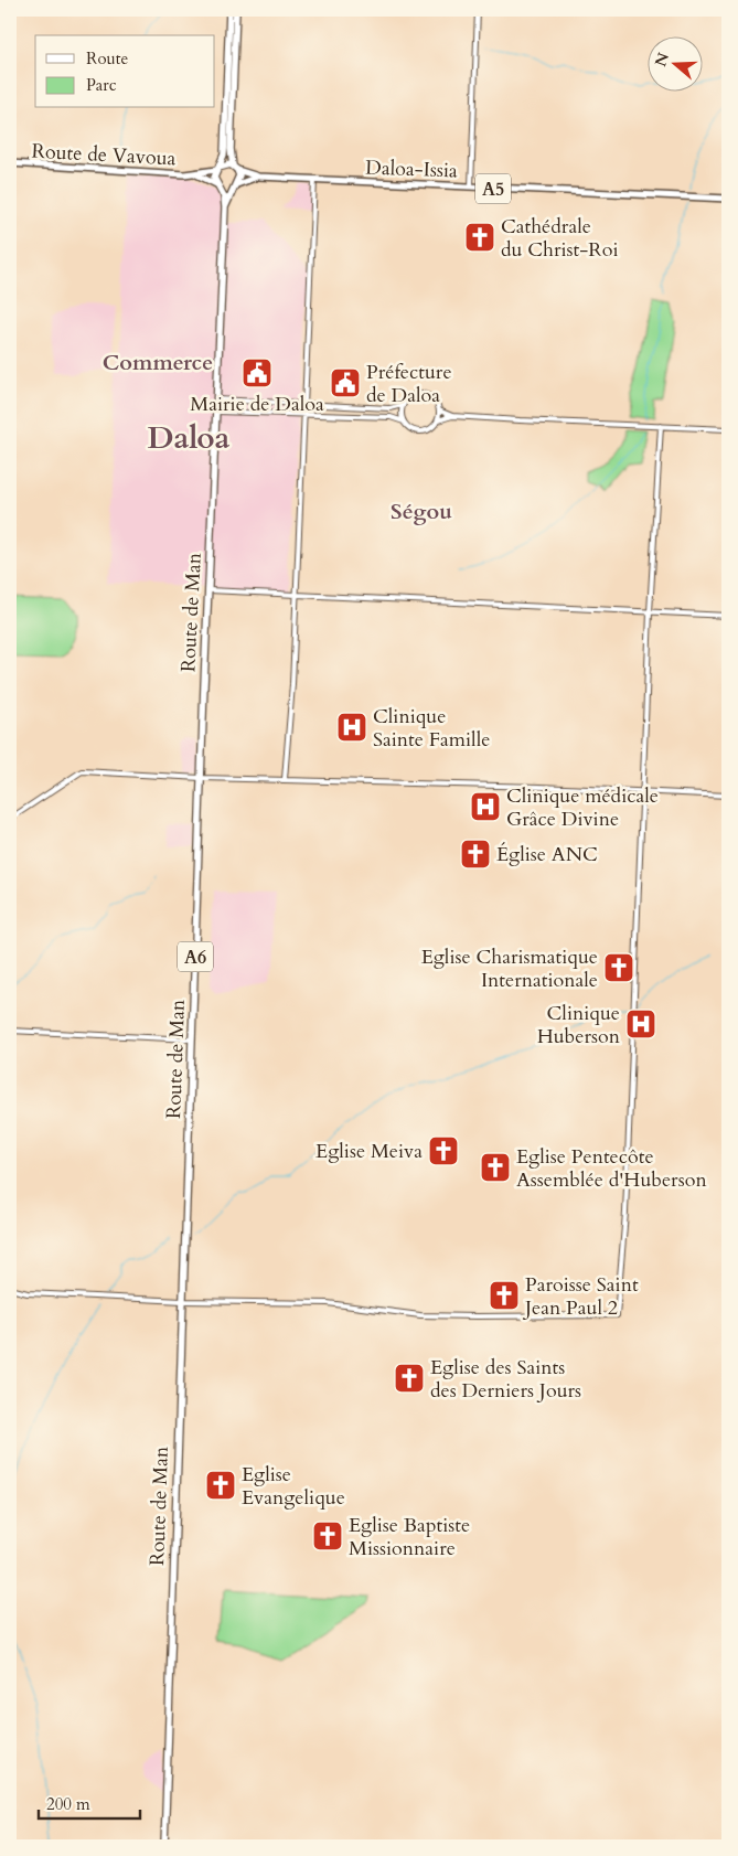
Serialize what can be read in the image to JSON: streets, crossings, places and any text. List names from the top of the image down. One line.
{"streets":{"highway":["Route de Man","A6"],"main road":["Route de Vavoua","Daloa-Issia","A5"]},"crossings":[["Daloa-Issia","A5"],["A5","A6"],["Route de Man","A6"]],"districts":["Commerce","Daloa","Ségou"],"places":{"church":["Cathédrale du Christ-Roi","Église ANC","Eglise Charismatique Internationale","Eglise Meiva","Eglise Pentecôte Assemblée d'Huberson","Paroisse Saint Jean Paul 2","Eglise des Saints des Derniers Jours","Eglise Evangelique","Eglise Baptiste Missionnaire"],"public building":["Mairie de Daloa","Préfecture de Daloa"],"hospital":["Clinique Sainte Famille","Clinique médicale Grâce Divine","Clinique Huberson"]},"legend":["Route","Parc"],"scale_bar":"200 m","north":"left"}
